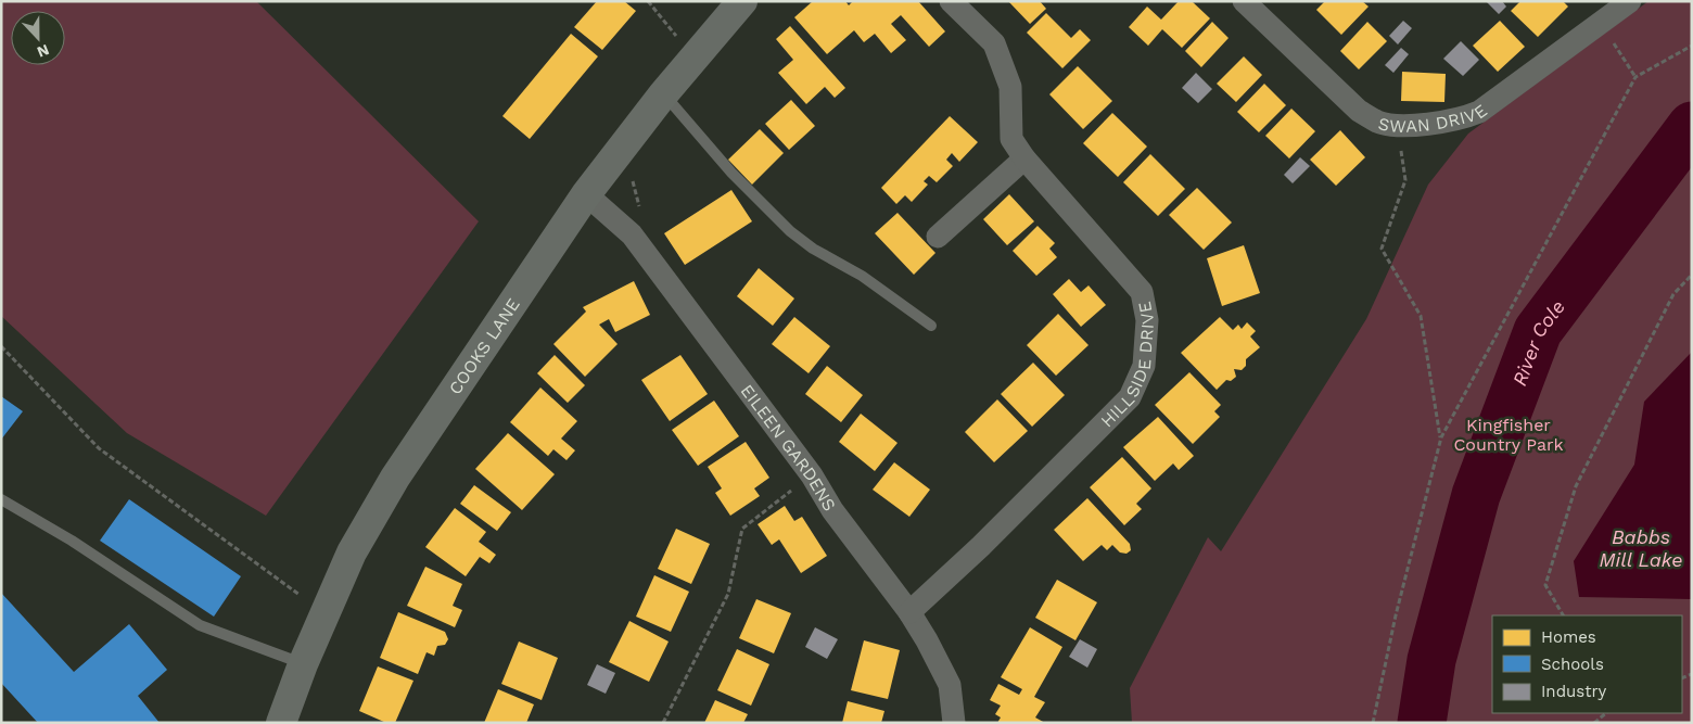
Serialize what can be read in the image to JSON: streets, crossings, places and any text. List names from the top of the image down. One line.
{"streets":{"street":["SWAN DRIVE","COOKS LANE","HILLSIDE DRIVE","EILEEN GARDENS"]},"crossings":[["COOKS LANE","EILEEN GARDENS"],["HILLSIDE DRIVE","EILEEN GARDENS"]],"water":["River Cole","Babbs Mill Lake"],"parks":["Kingfisher Country Park"],"legend":["Homes","Schools","Industry"],"north":"bottom"}
